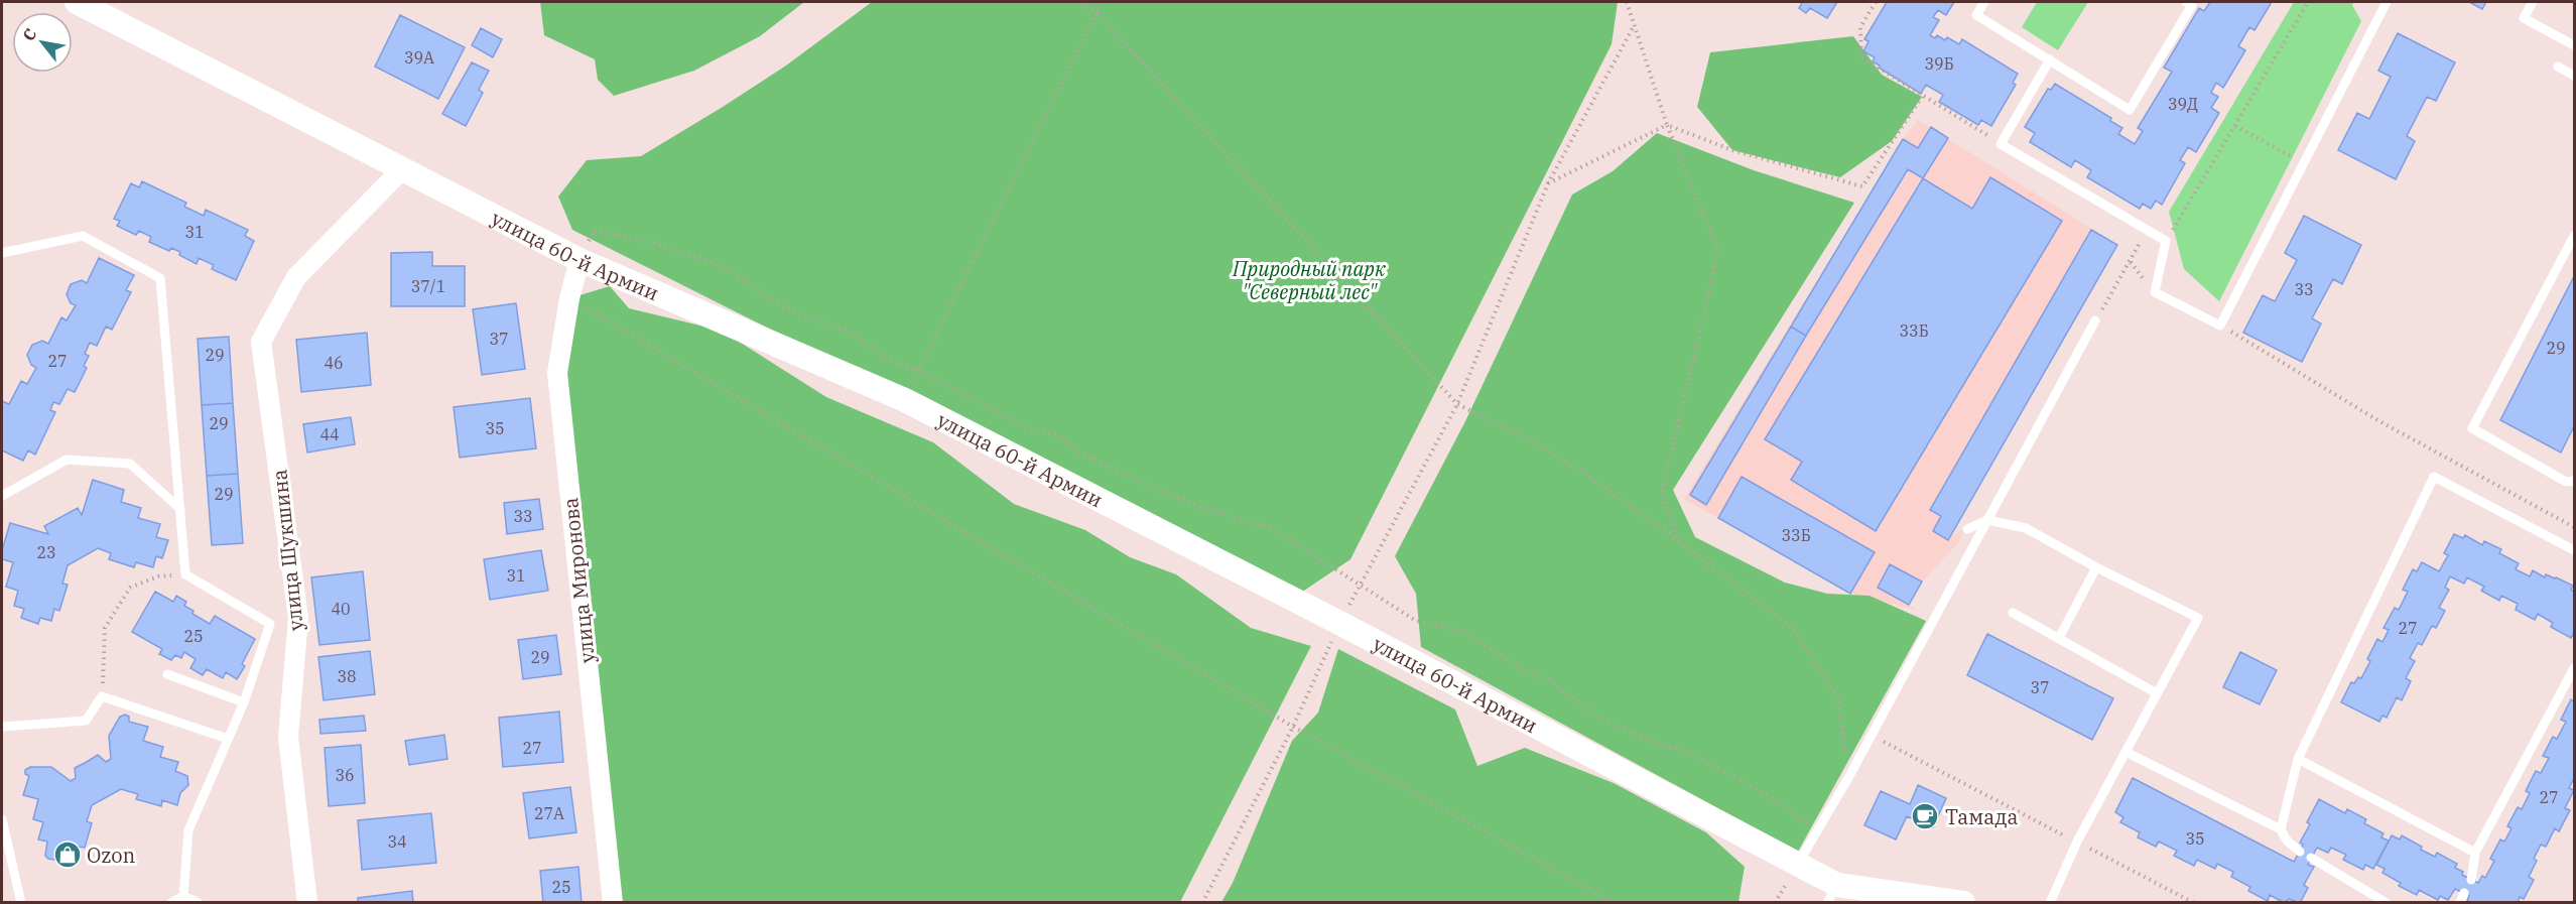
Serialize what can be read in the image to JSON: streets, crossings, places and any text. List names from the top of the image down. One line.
{"streets":{"street":["улица 60-й Армии","улица Шукшина","улица Миронова"]},"crossings":[["улица 60-й Армии","улица Шукшина"],["улица 60-й Армии","улица Миронова"]],"parks":["Природный парк \"Северный лес\""],"places":{"cafe":["Тамада"],"shop":["Ozon"]},"house_numbers":["39А","39Б","39Д","31","37/1","33","33Б","37","29","29","27","46","29","35","44","29","33","33Б","23","31","40","27","25","29","38","37","27","36","27","27А","35","34","25"],"north":"top left"}
